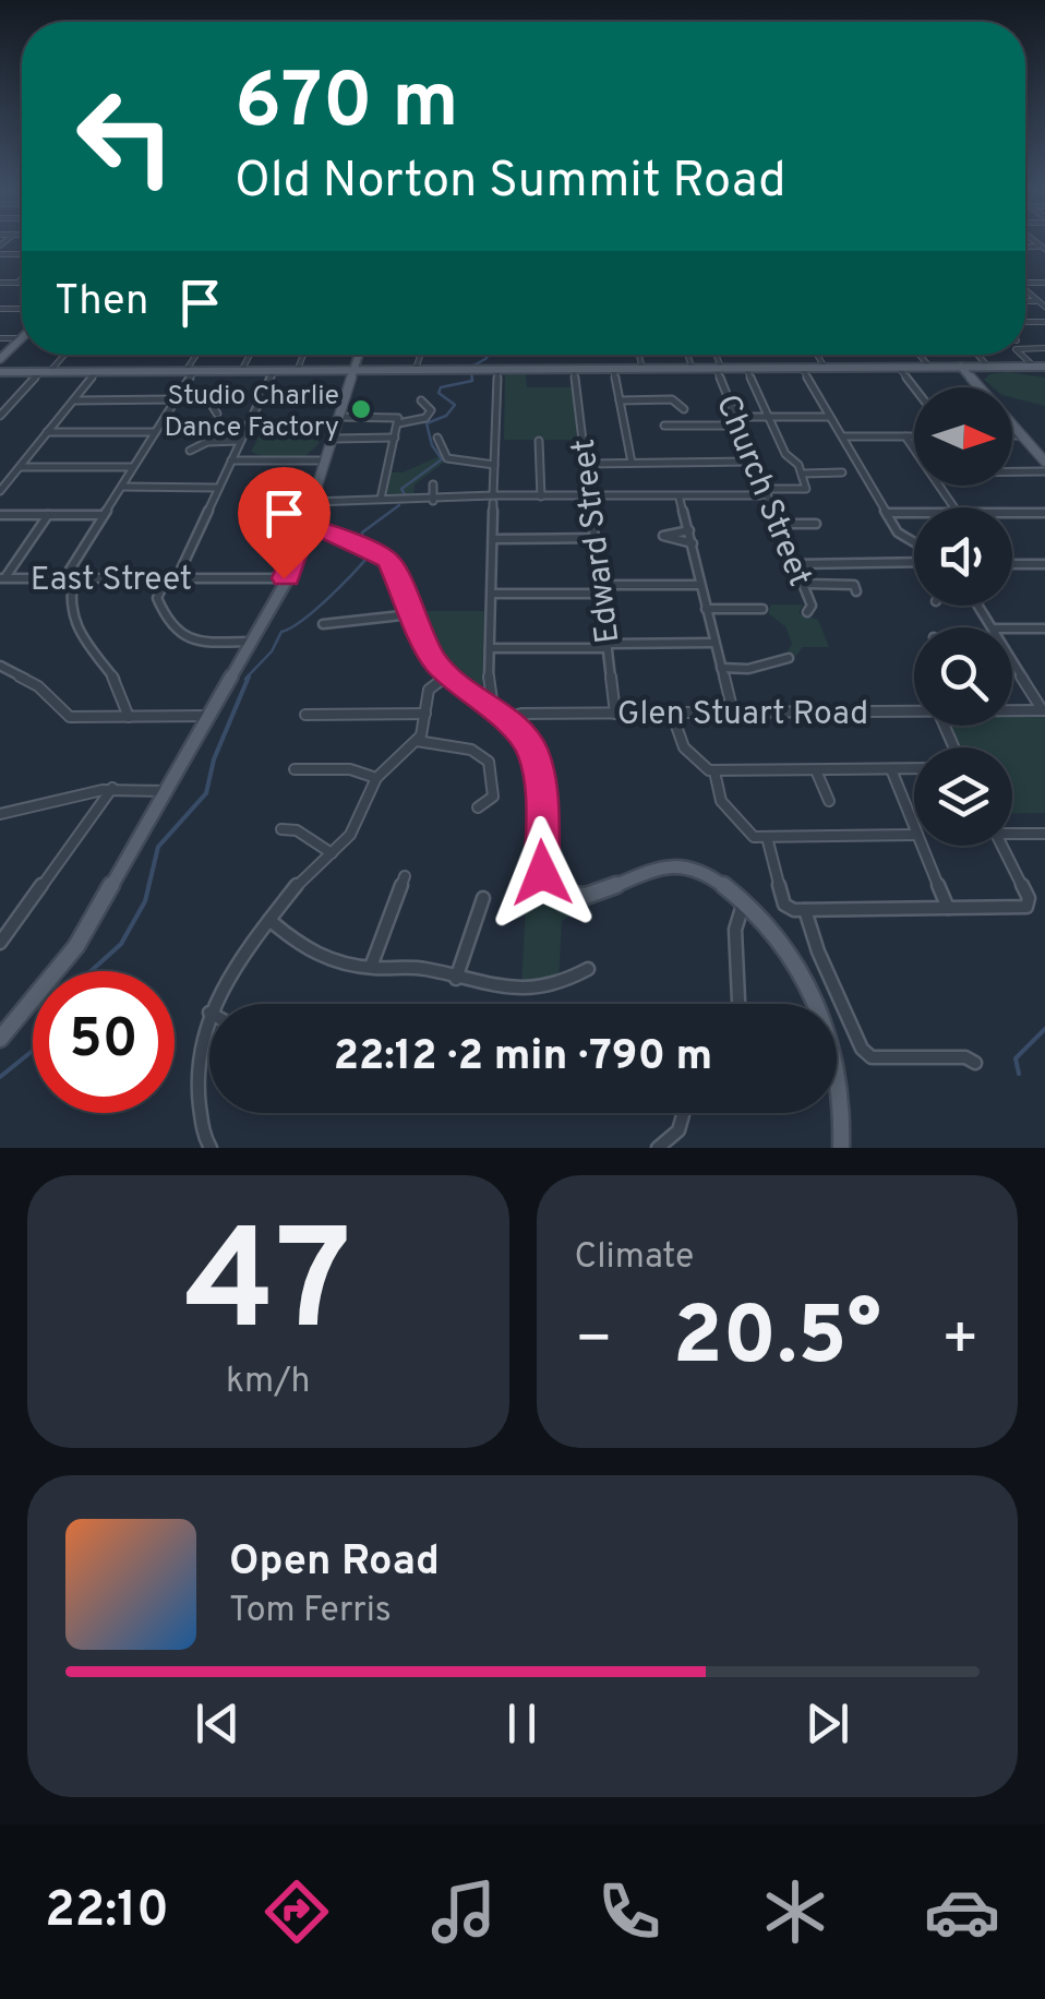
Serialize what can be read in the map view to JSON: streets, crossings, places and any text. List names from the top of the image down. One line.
{"streets":{"street":["Church Street","Edward Street","East Street","Glen Stuart Road"]},"crossings":[["Edward Street","Glen Stuart Road"]],"places":["Studio Charlie Dance Factory"],"north":"right","page":{"turn":["670 m","Old Norton Summit Road"],"then":"Then","limit":"50","trip":"22:12 · 2 min · 790 m","tile":[["47","km/h"],"Climate"],"heat":["−","20.5°","+"],"song":["Open Road","Tom Ferris"],"tabs":"22:10"}}
